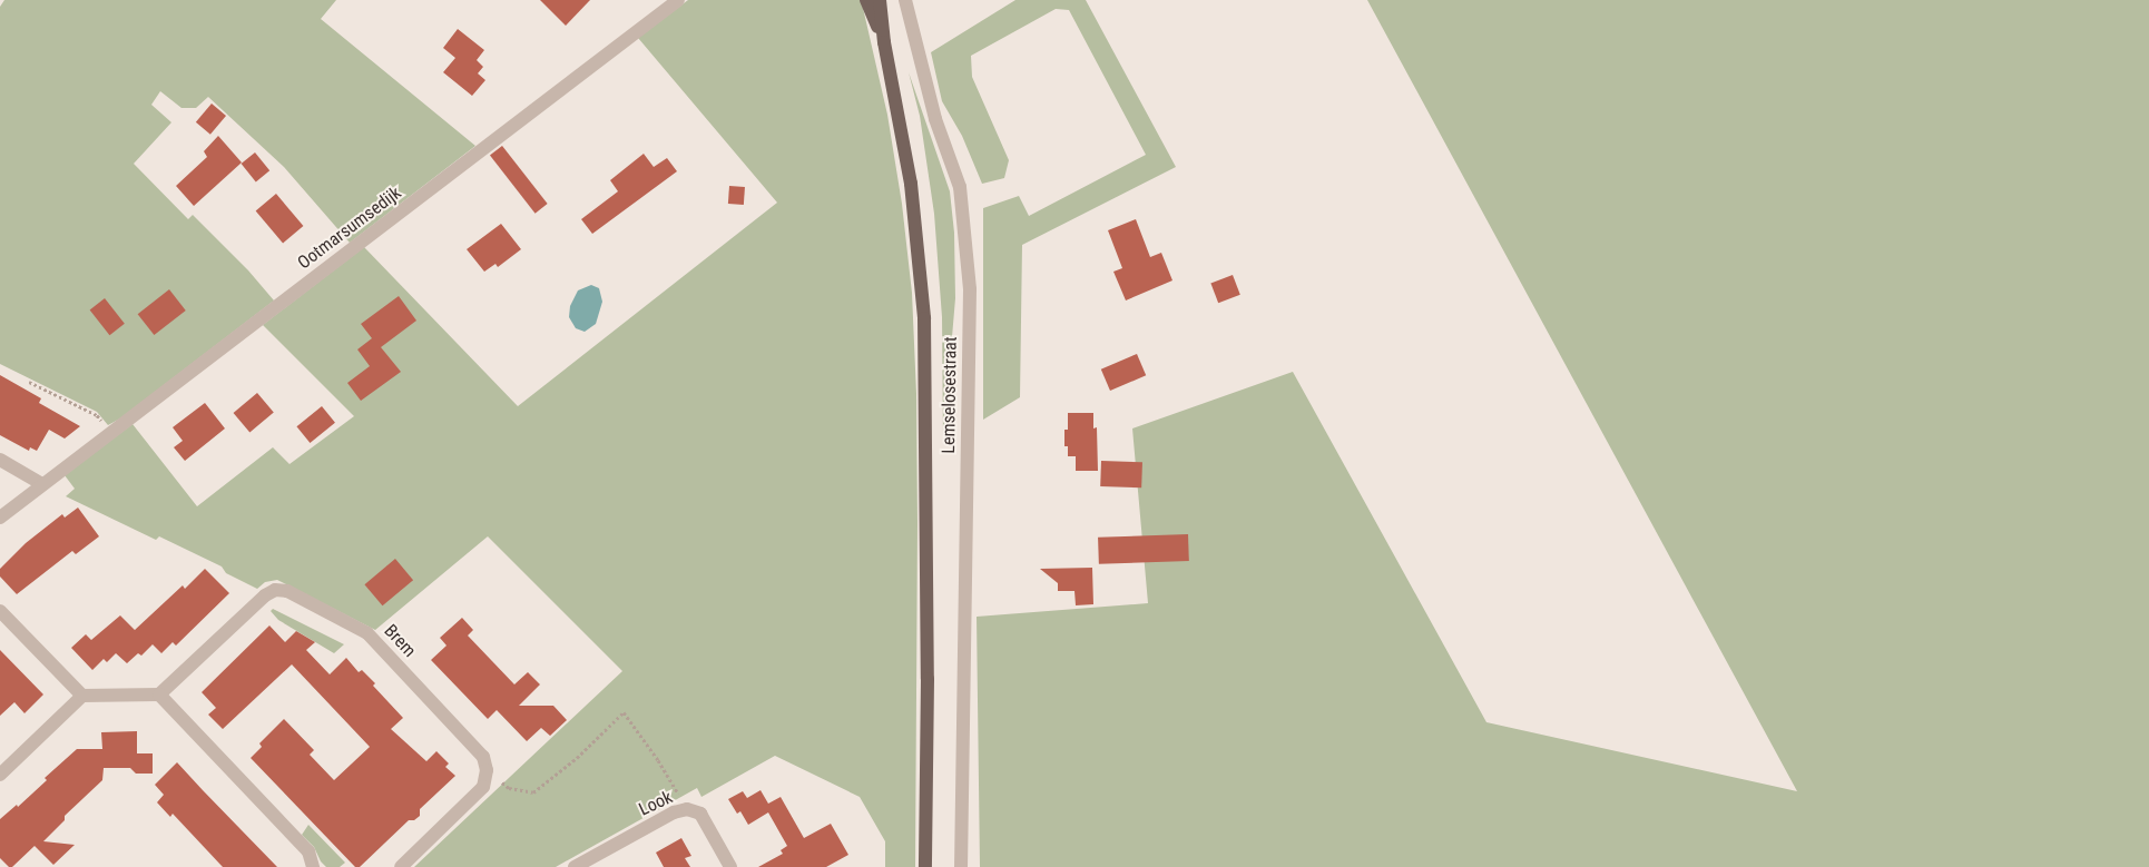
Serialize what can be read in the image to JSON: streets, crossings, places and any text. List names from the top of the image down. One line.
{"streets":{"street":["Ootmarsumsedijk","Lemselosestraat","Brem","Look"]}}
